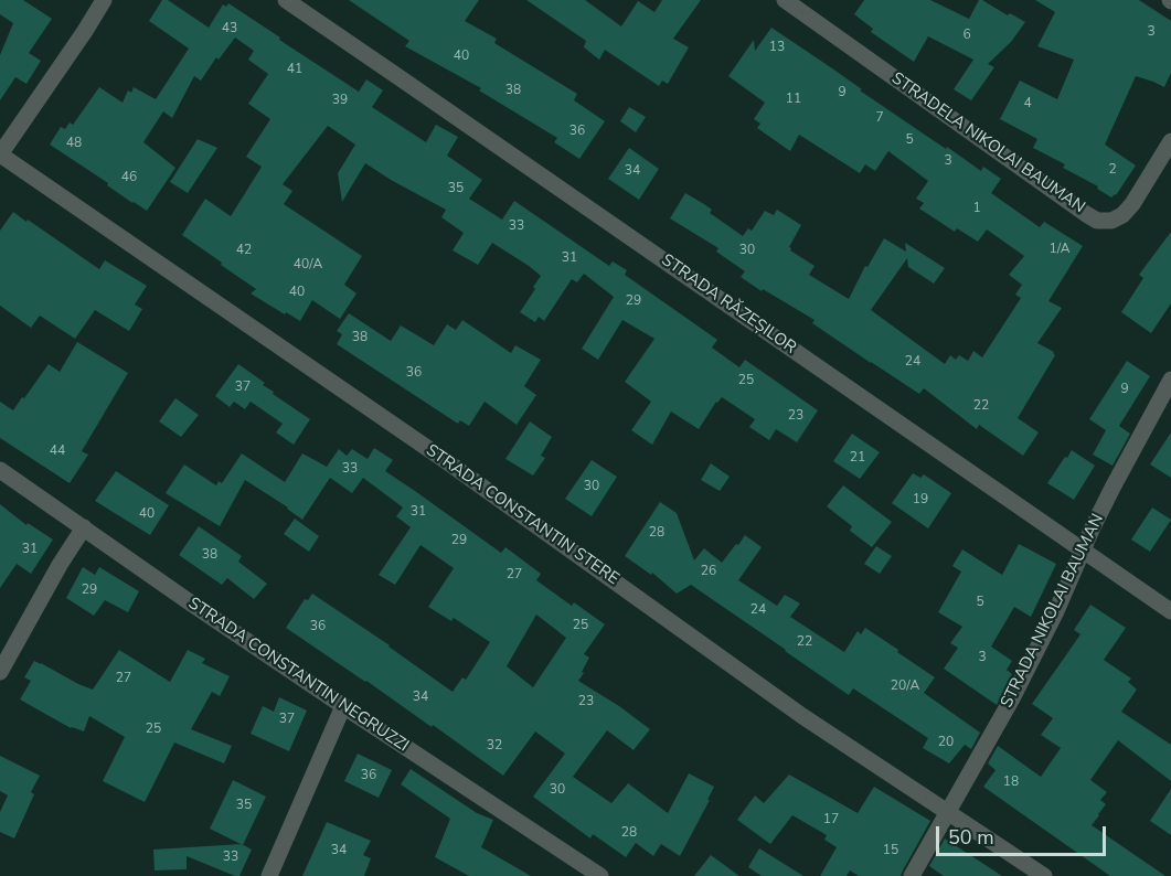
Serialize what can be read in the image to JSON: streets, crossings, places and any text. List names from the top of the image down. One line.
{"streets":{"street":["STRADELA NIKOLAI BAUMAN","STRADA RĂZEȘILOR","STRADA CONSTANTIN STERE","STRADA NIKOLAI BAUMAN","STRADA CONSTANTIN NEGRUZZI"]},"crossings":[["STRADA RĂZEȘILOR","STRADA NIKOLAI BAUMAN"],["STRADA CONSTANTIN STERE","STRADA NIKOLAI BAUMAN"]],"house_numbers":["43","3","6","13","40","41","38","9","11","39","4","7","36","5","48","3","2","34","46","35","1","33","1/A","42","30","31","40/A","40","29","38","24","36","25","37","9","22","23","44","21","33","30","19","31","40","28","29","31","38","26","27","29","5","24","25","36","22","3","27","20/A","34","23","37","25","20","32","36","18","30","35","17","28","34","15","33"],"scale_bar":"50 m"}
